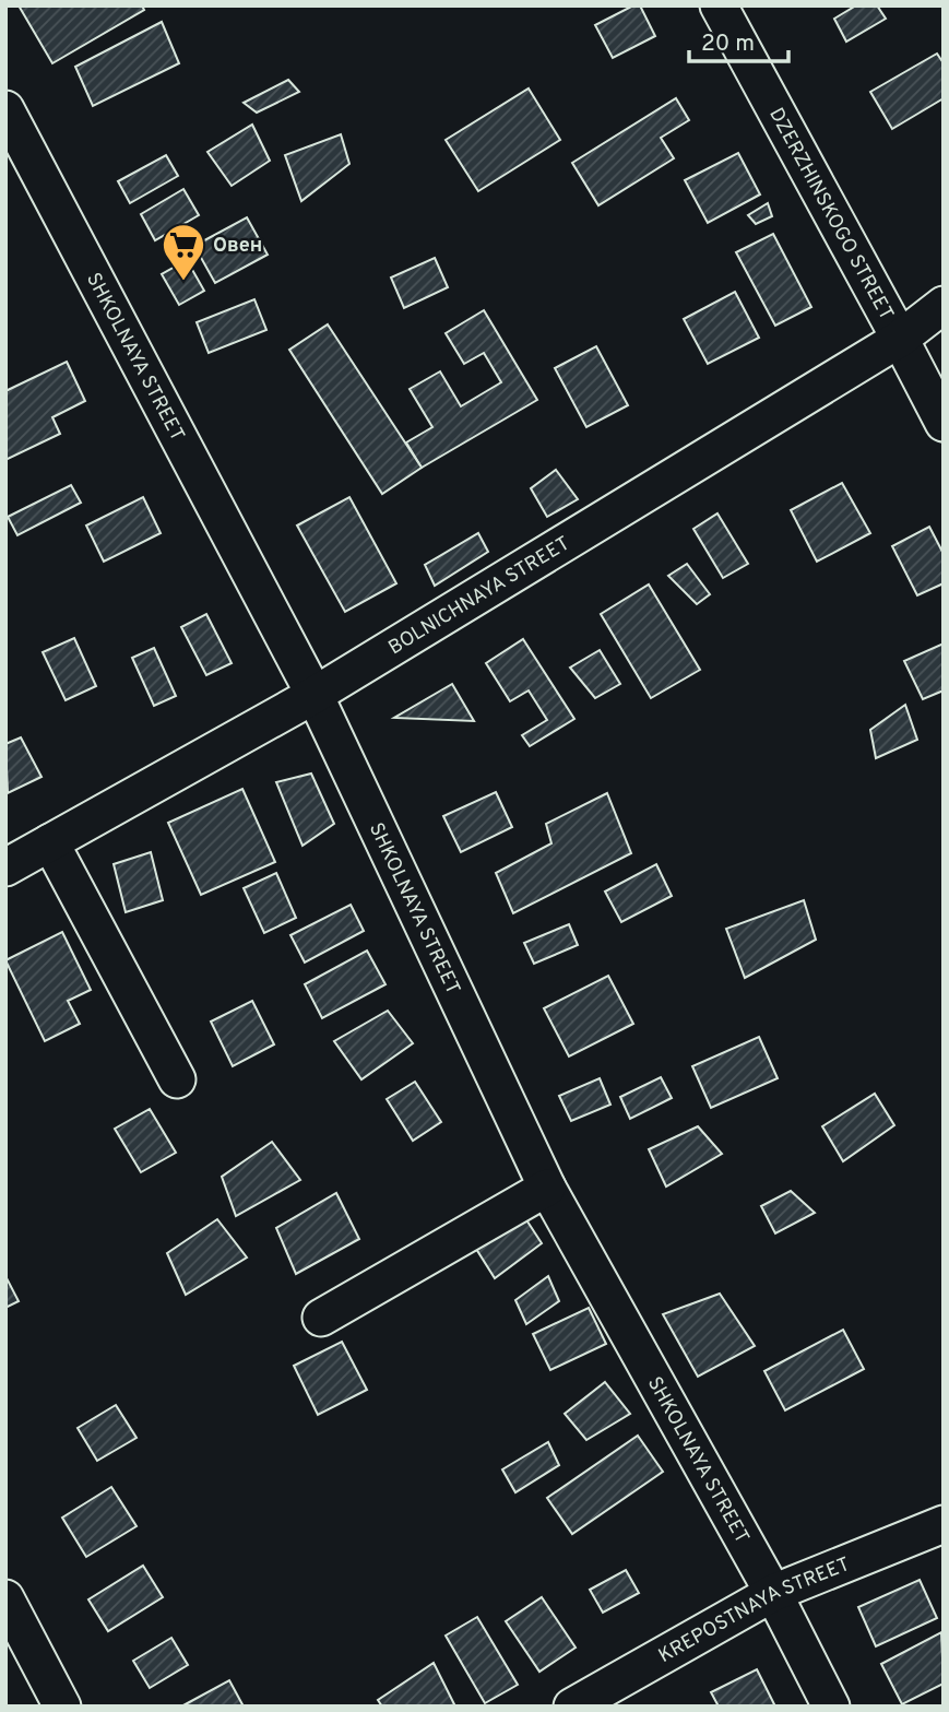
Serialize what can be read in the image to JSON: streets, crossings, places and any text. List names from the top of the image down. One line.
{"streets":{"street":["DZERZHINSKOGO STREET","SHKOLNAYA STREET","BOLNICHNAYA STREET","KREPOSTNAYA STREET"]},"crossings":[["DZERZHINSKOGO STREET","BOLNICHNAYA STREET"],["SHKOLNAYA STREET","BOLNICHNAYA STREET"],["SHKOLNAYA STREET","KREPOSTNAYA STREET"]],"places":{"supermarket":["Овен"]},"scale_bar":"20 m"}
